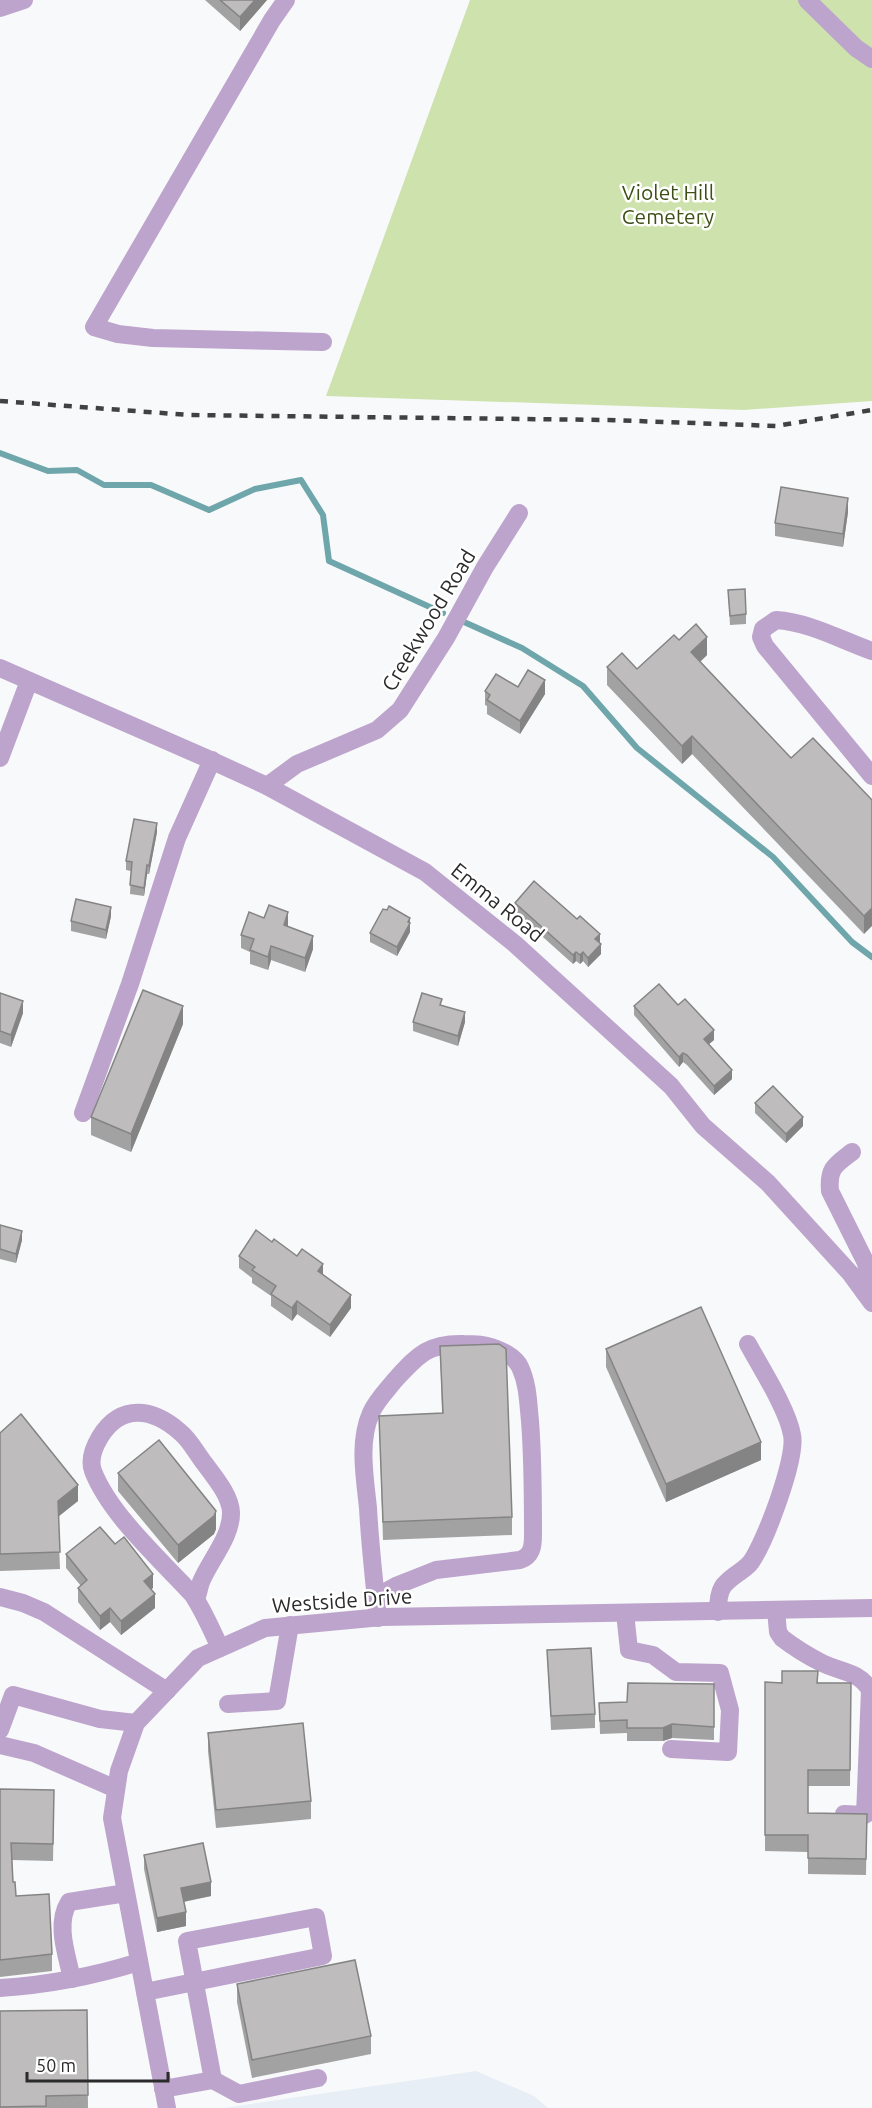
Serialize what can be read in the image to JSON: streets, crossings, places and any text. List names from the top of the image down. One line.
{"streets":{"street":["Creekwood Road","Emma Road","Westside Drive"]},"crossings":[["Creekwood Road","Emma Road"]],"parks":["Violet Hill Cemetery"],"scale_bar":"50 m"}
